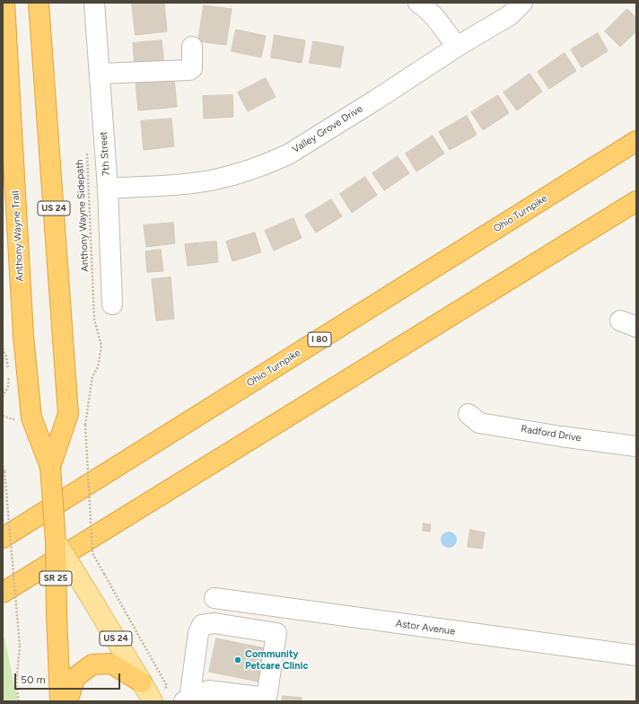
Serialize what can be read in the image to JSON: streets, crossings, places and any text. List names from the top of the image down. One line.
{"streets":{"highway":["US 24","Ohio Turnpike","Anthony Wayne Trail","I 80","SR 25"],"street":["Valley Grove Drive","7th Street","Radford Drive","Astor Avenue"],"path":["Anthony Wayne Sidepath"]},"crossings":[["Valley Grove Drive","7th Street"],["US 24","Anthony Wayne Trail"]],"places":["Community Petcare Clinic"],"scale_bar":"50 m"}
